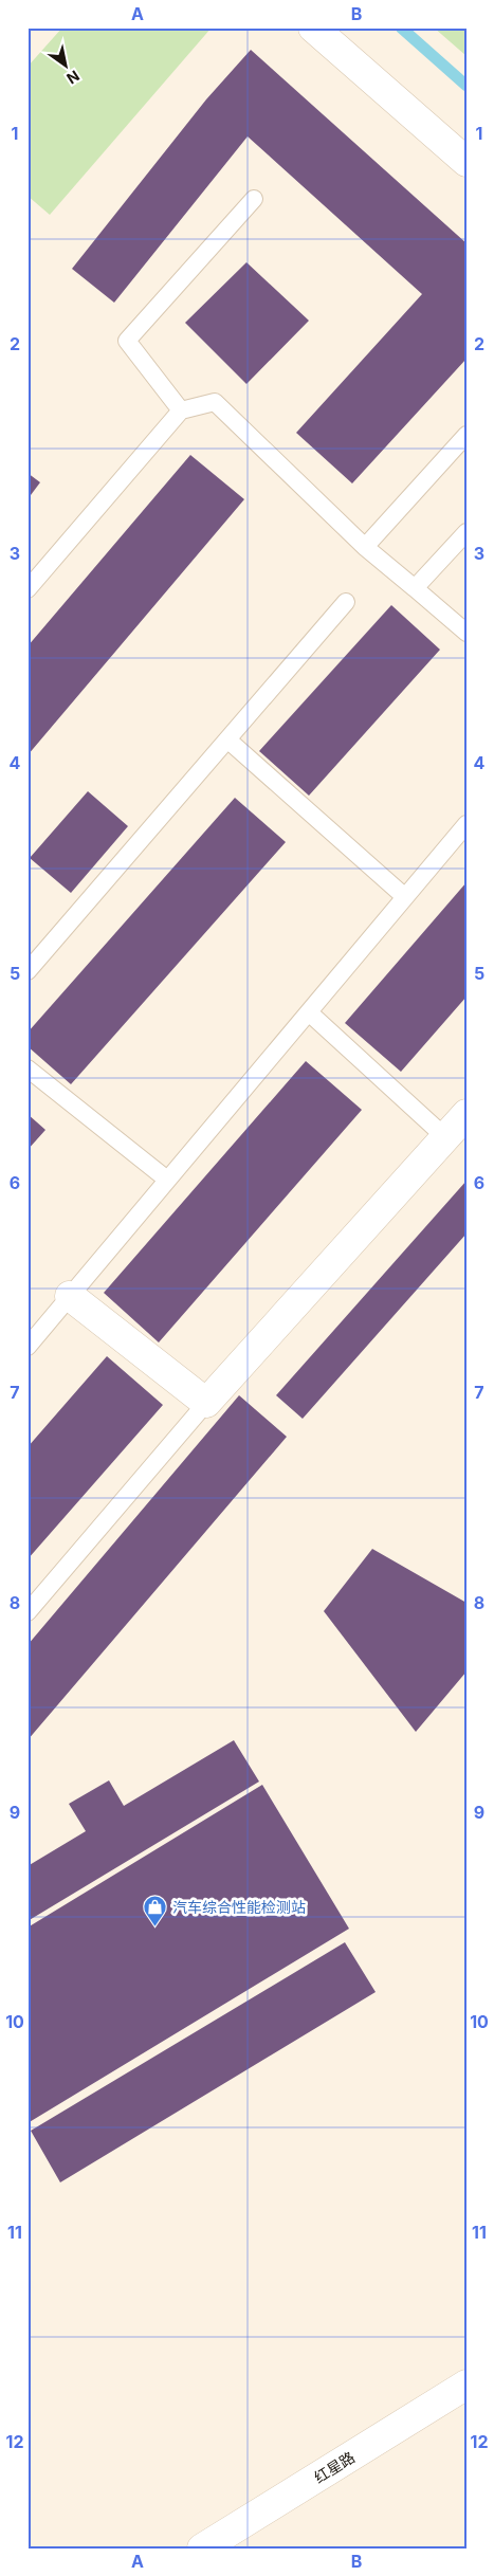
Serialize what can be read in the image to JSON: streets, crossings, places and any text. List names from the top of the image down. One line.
{"streets":{"main road":["红星路"]},"places":{"shop":["汽车综合性能检测站"]},"north":"bottom right","grid":{"columns":["A","B"],"rows":["1","2","3","4","5","6","7","8","9","10","11","12"]}}
